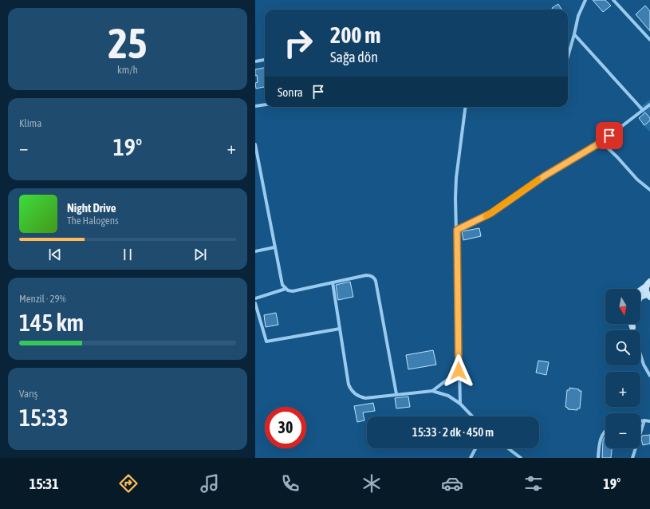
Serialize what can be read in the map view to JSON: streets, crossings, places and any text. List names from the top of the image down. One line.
{"north":"bottom","page":{"tile":[["25","km/h"],"Klima",["Menzil · 29%","145 km"],["Varış","15:33"]],"turn":["200 m","Sağa dön"],"then":"Sonra","heat":["−","19°","+"],"song":["Night Drive","The Halogens"],"map_buttons":["+","−"],"limit":"30","trip":"15:33 · 2 dk · 450 m","tabs":["15:31","19°"]}}
